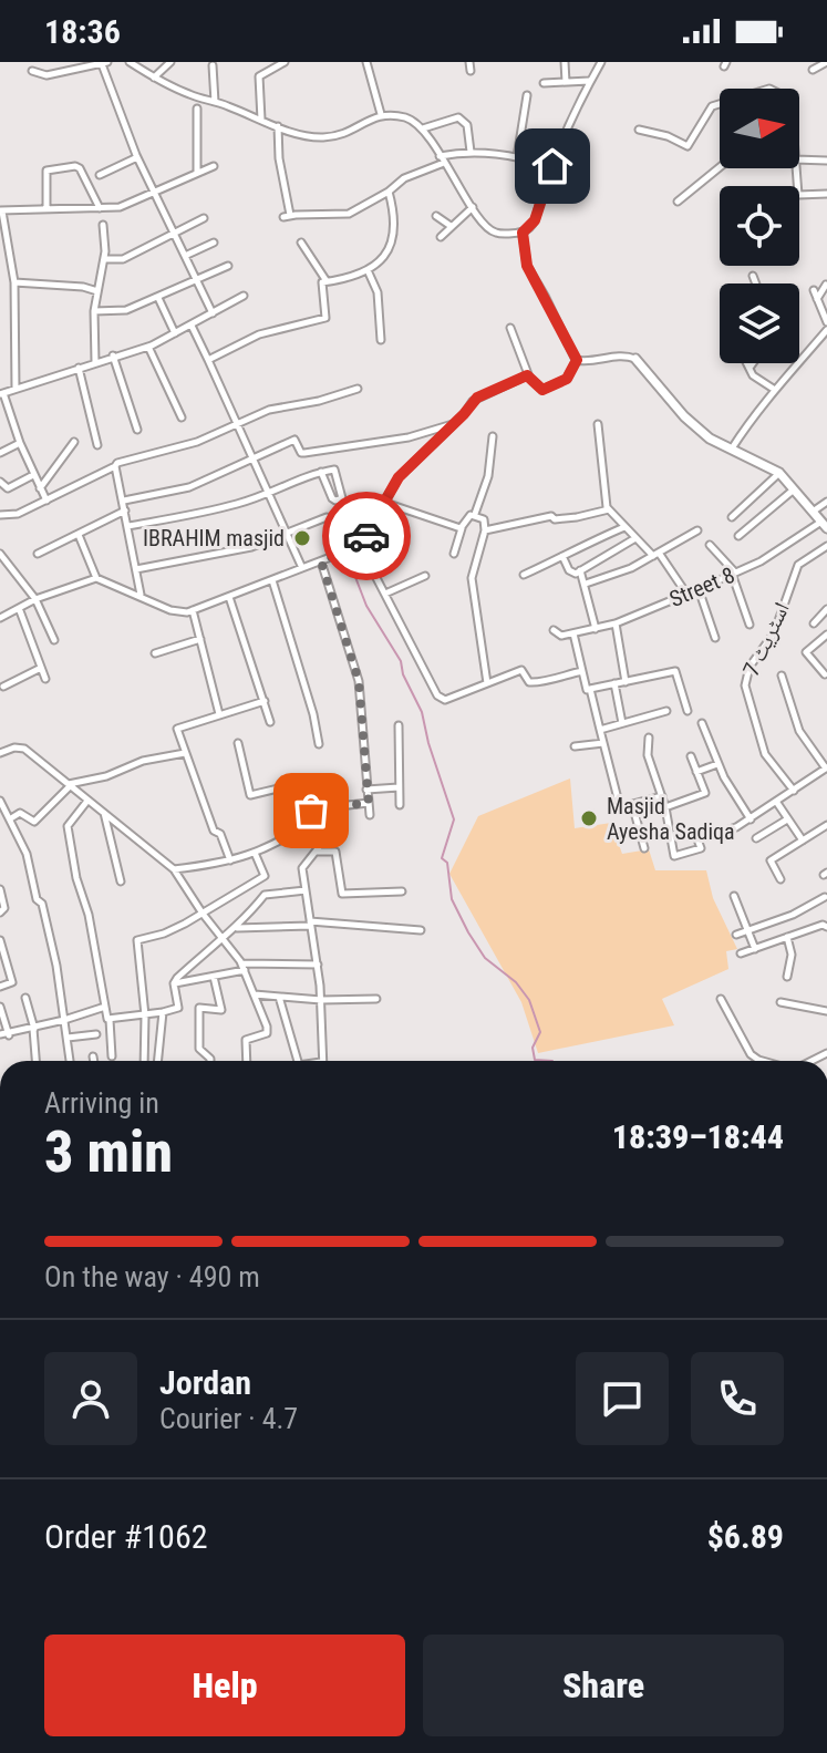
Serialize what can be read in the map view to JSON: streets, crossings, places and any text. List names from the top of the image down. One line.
{"streets":{"street":["Street 8","اسٹریٹ 7"]},"places":["IBRAHIM masjid","Masjid Ayesha Sadiqa"],"north":"right","page":{"status":"18:36","heading":["3 min","Arriving in","18:39–18:44"],"panel":["Jordan","Courier · 4.7","Order #1062","$6.89"],"bar":"On the way · 490 m","buttons":["Help","Share"]}}
